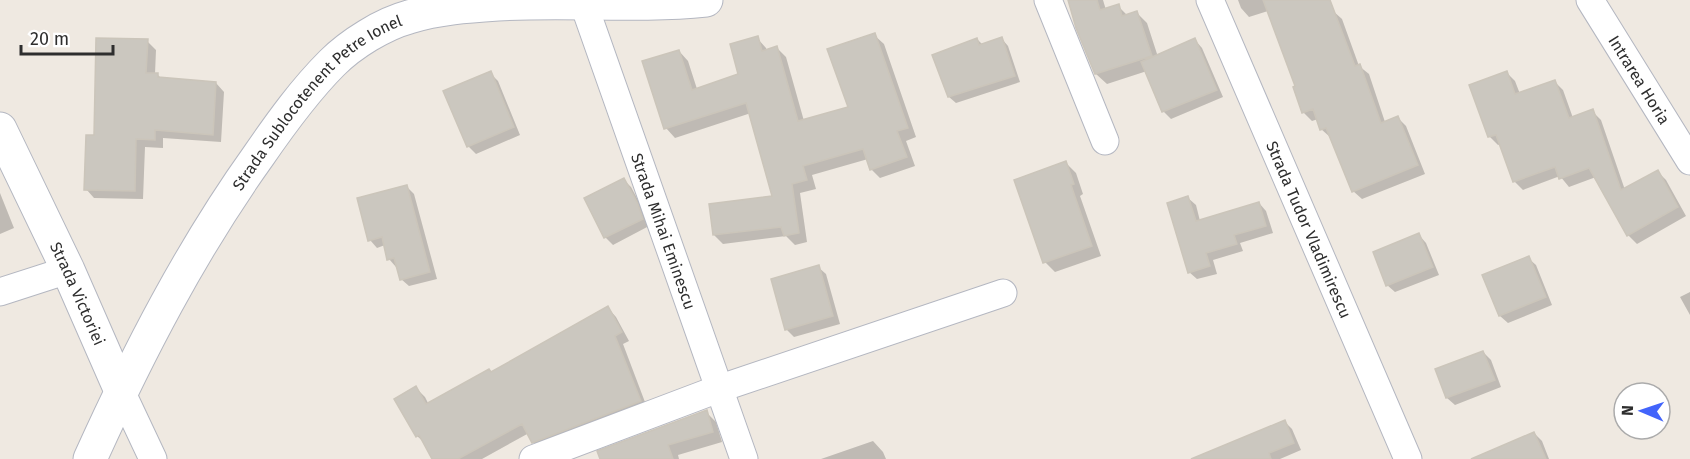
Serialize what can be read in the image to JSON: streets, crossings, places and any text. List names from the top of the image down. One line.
{"streets":{"main road":["Strada Sublocotenent Petre Ionel","Strada Victoriei"],"street":["Intrarea Horia","Strada Tudor Vladimirescu","Strada Mihai Eminescu"]},"crossings":[["Strada Sublocotenent Petre Ionel","Strada Mihai Eminescu"],["Strada Sublocotenent Petre Ionel","Strada Victoriei"]],"scale_bar":"20 m","north":"left"}
